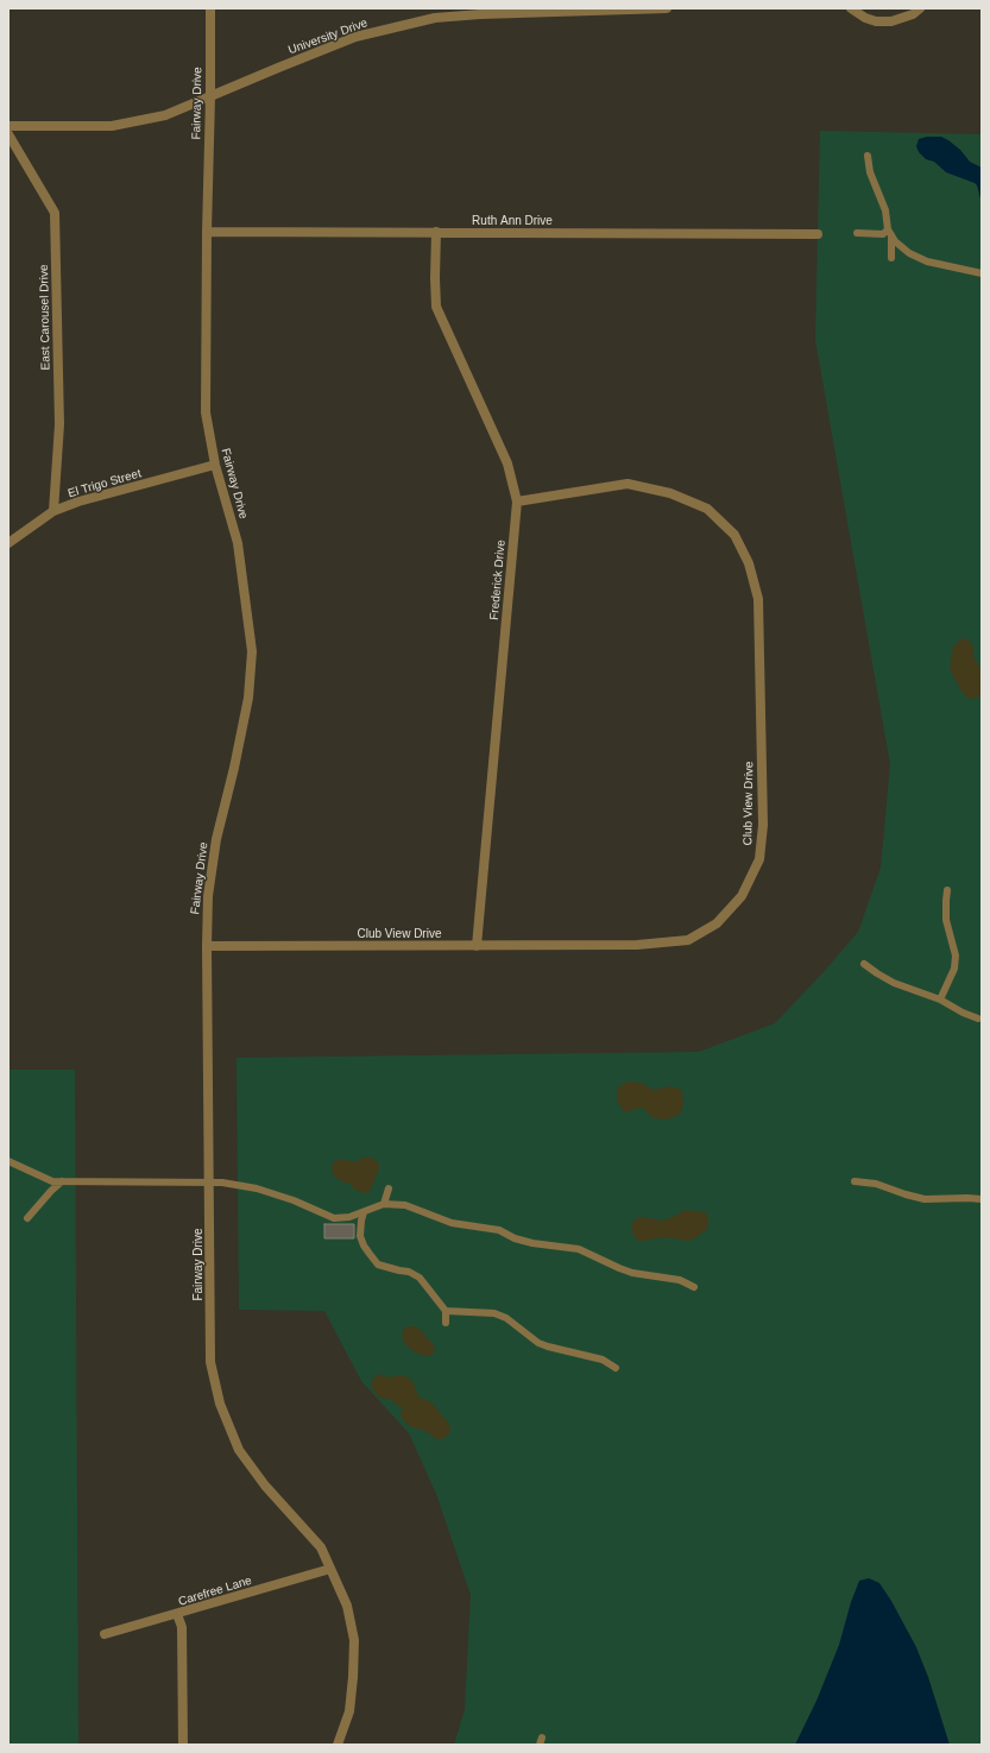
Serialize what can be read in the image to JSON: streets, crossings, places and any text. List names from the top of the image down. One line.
{"streets":{"street":["University Drive","Fairway Drive","Ruth Ann Drive","East Carousel Drive","El Trigo Street","Frederick Drive","Club View Drive","Carefree Lane"]},"crossings":[["University Drive","Fairway Drive"],["Fairway Drive","Ruth Ann Drive"],["Fairway Drive","El Trigo Street"],["Fairway Drive","Club View Drive"],["Fairway Drive","Carefree Lane"],["Ruth Ann Drive","Frederick Drive"],["East Carousel Drive","El Trigo Street"],["Frederick Drive","Club View Drive"]]}
